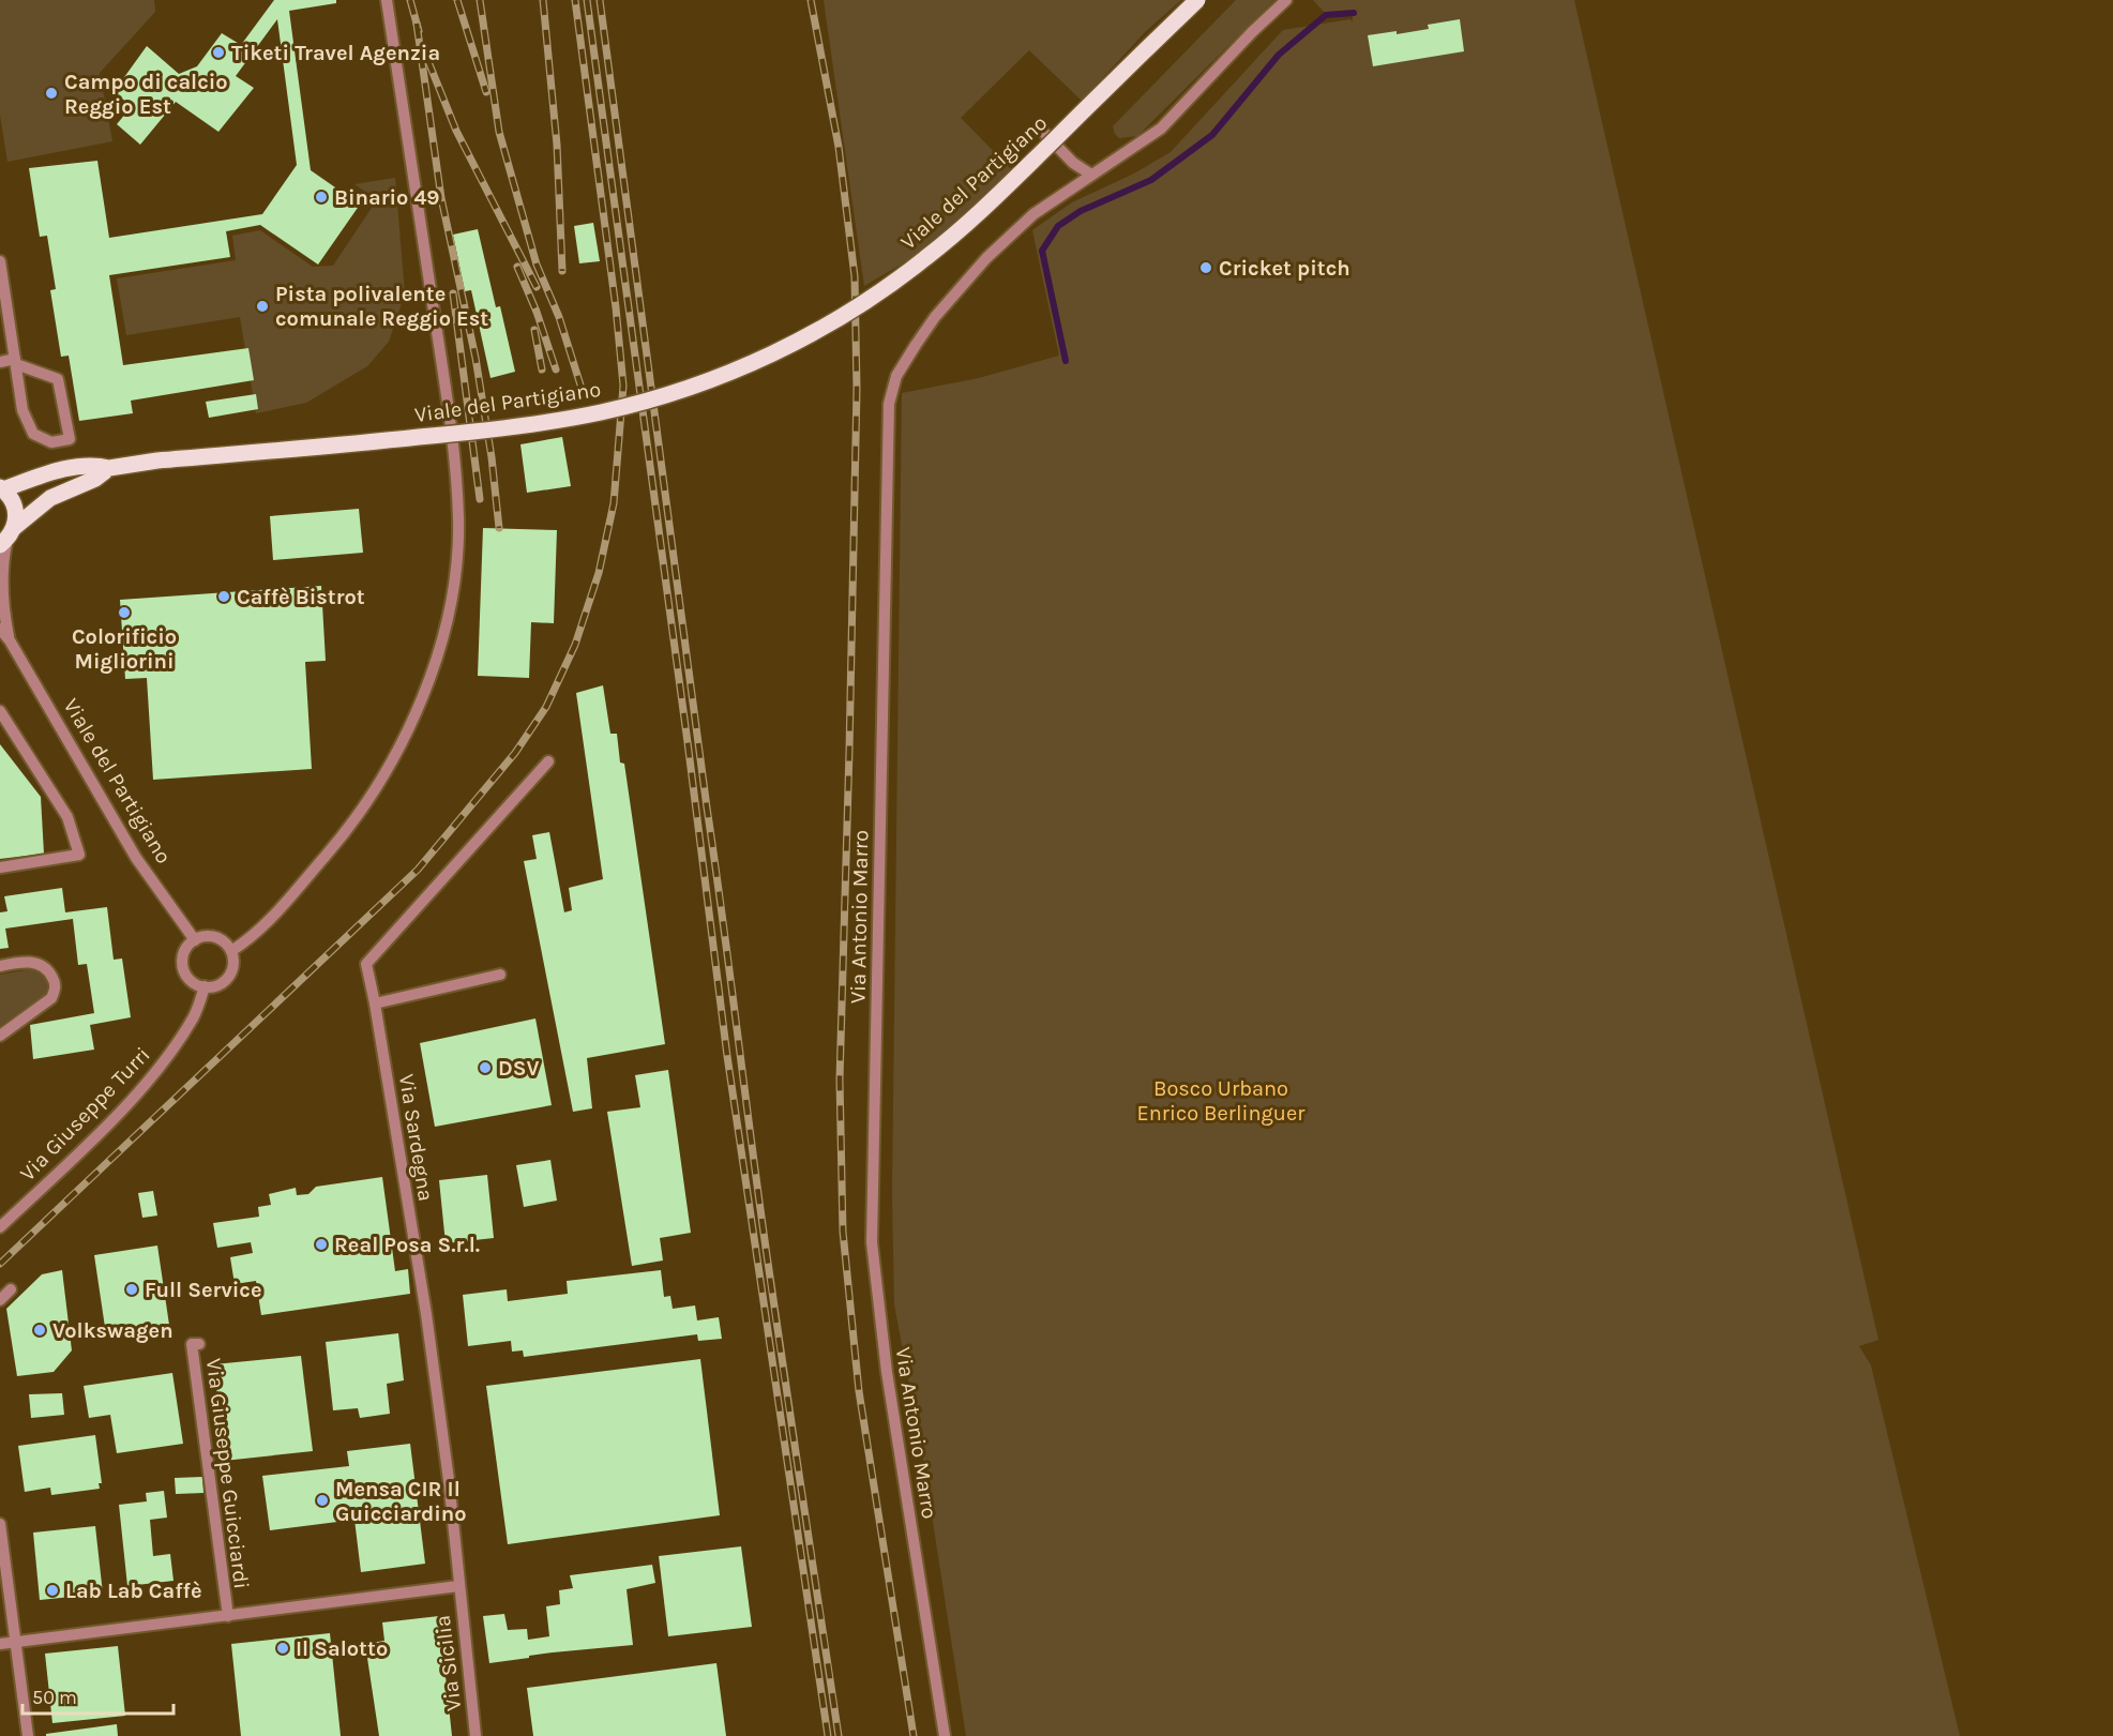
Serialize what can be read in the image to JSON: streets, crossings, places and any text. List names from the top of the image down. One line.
{"streets":{"main road":["Viale del Partigiano"],"street":["Via Antonio Marro","Via Giuseppe Turri","Via Sardegna","Via Giuseppe Guicciardi","Via Sicilia"]},"crossings":[["Viale del Partigiano","Via Giuseppe Turri"],["Via Sardegna","Via Giuseppe Guicciardi"],["Via Sardegna","Via Sicilia"],["Via Giuseppe Guicciardi","Via Sicilia"]],"parks":["Bosco Urbano Enrico Berlinguer"],"places":["Tiketi Travel Agenzia","Campo di calcio Reggio Est","Binario 49","Cricket pitch","Pista polivalente comunale Reggio Est","Caffè Bistrot","Colorificio Migliorini","DSV","Real Posa S.r.l.","Full Service","Volkswagen","Mensa CIR Il Guicciardino","Lab Lab Caffè","Il Salotto"],"scale_bar":"50 m"}
